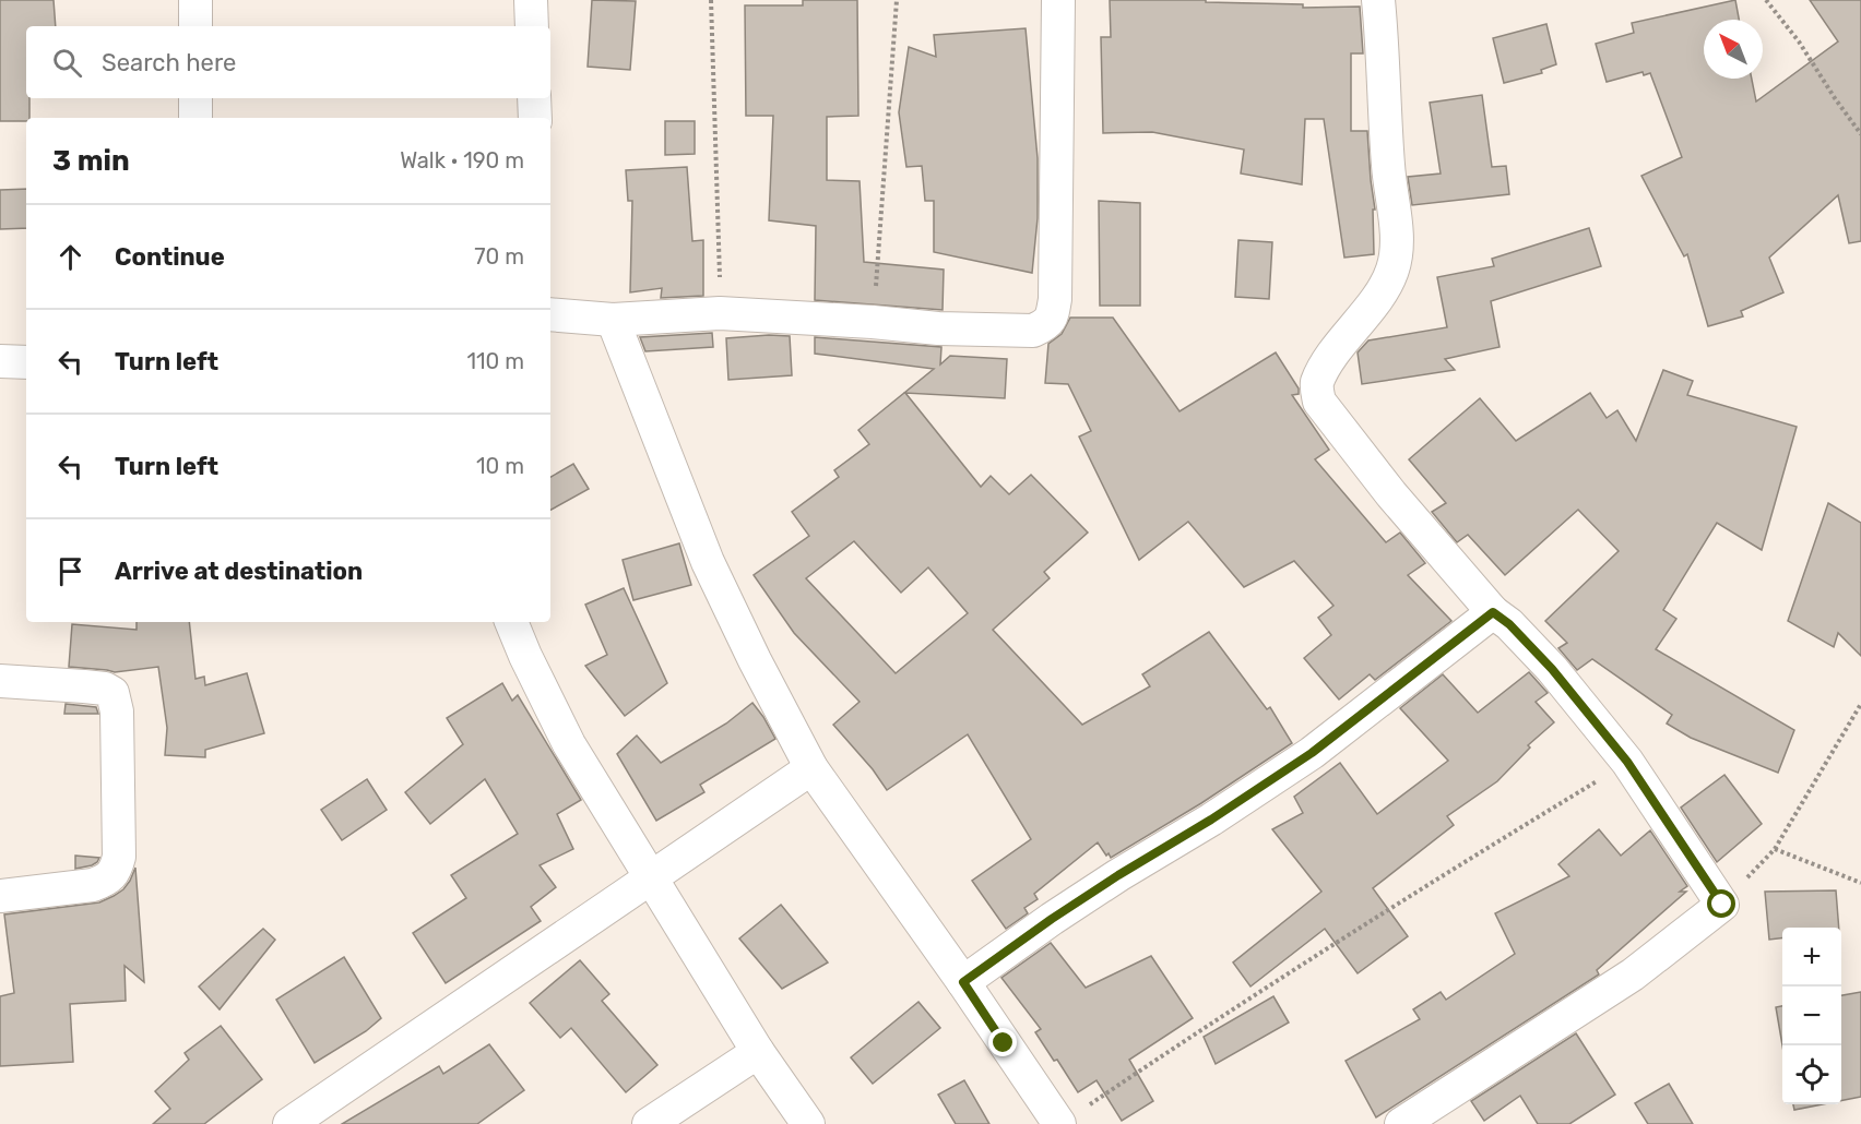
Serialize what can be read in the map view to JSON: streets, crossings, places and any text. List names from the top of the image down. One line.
{"north":"top left","page":{"search":"Search here","heading":["3 min","Walk · 190 m"],"list":[["Continue","70 m"],["Turn left","110 m"],["Turn left","10 m"],"Arrive at destination"],"map_buttons":["+","−"]}}
